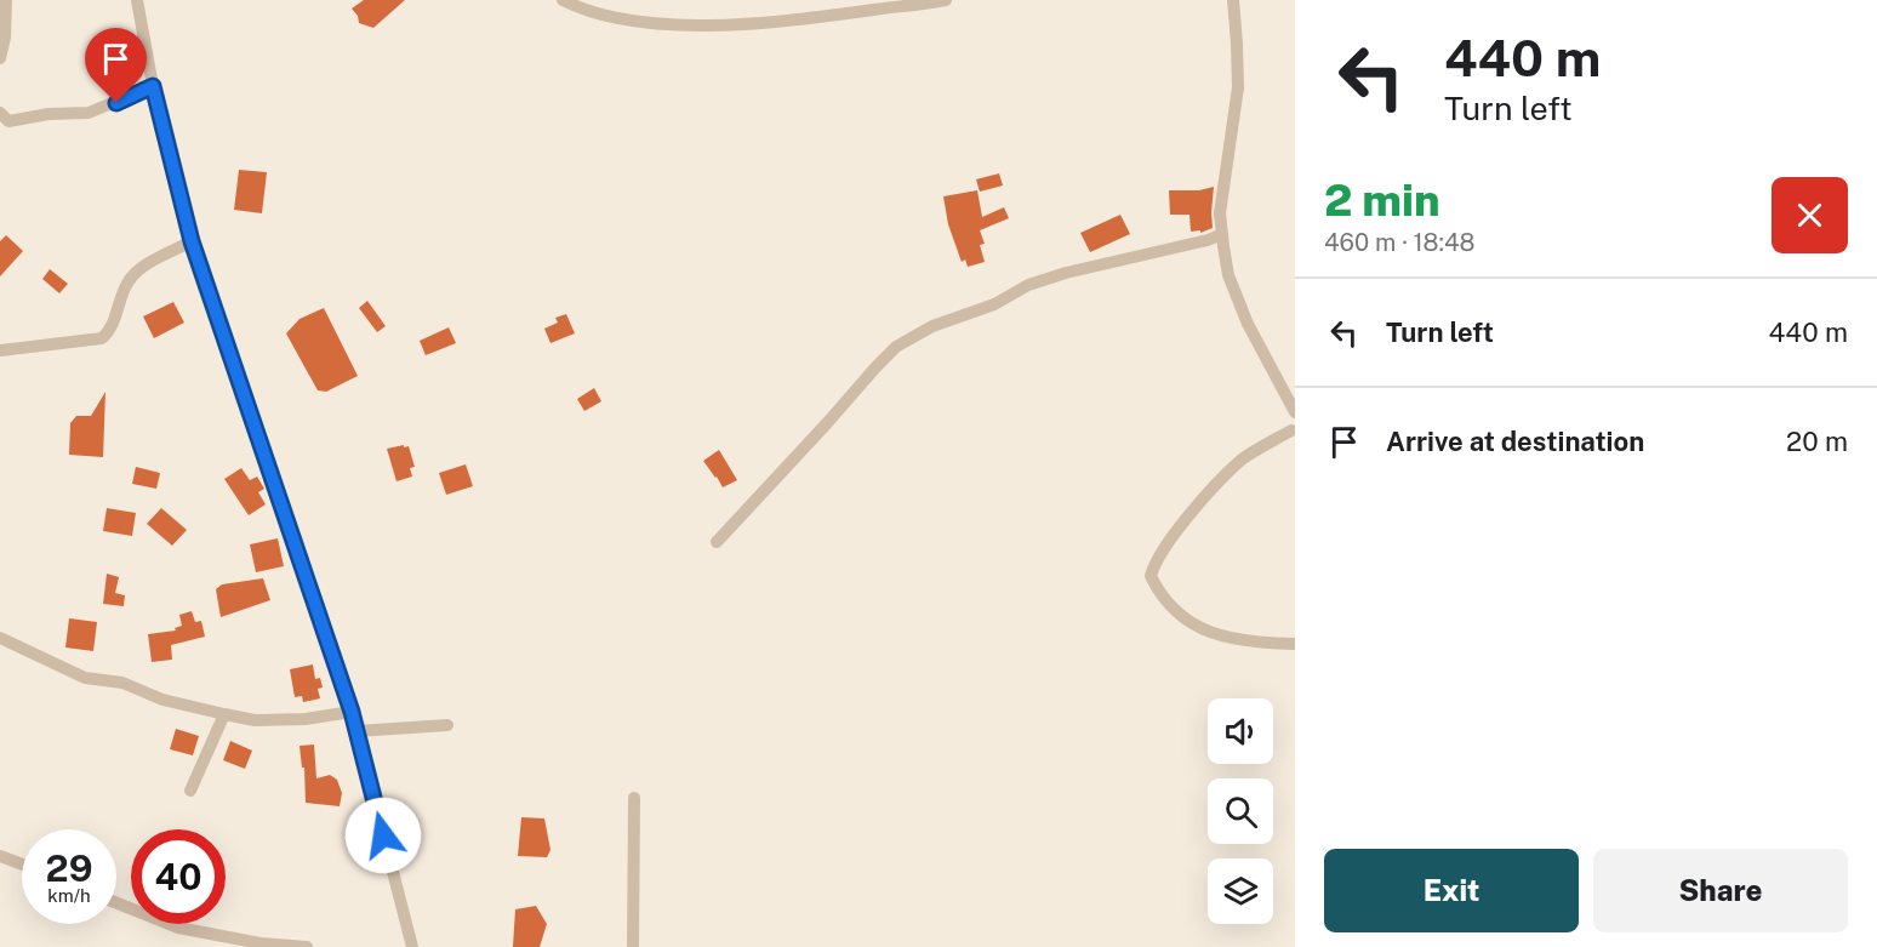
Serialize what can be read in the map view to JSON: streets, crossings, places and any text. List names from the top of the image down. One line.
{"page":{"turn":["440 m","Turn left"],"heading":["2 min","460 m · 18:48"],"list":[{"name":"Turn left","value":"440 m"},{"name":"Arrive at destination","value":"20 m"}],"speed":"29 km/h","limit":"40","buttons":["Exit","Share"]}}
